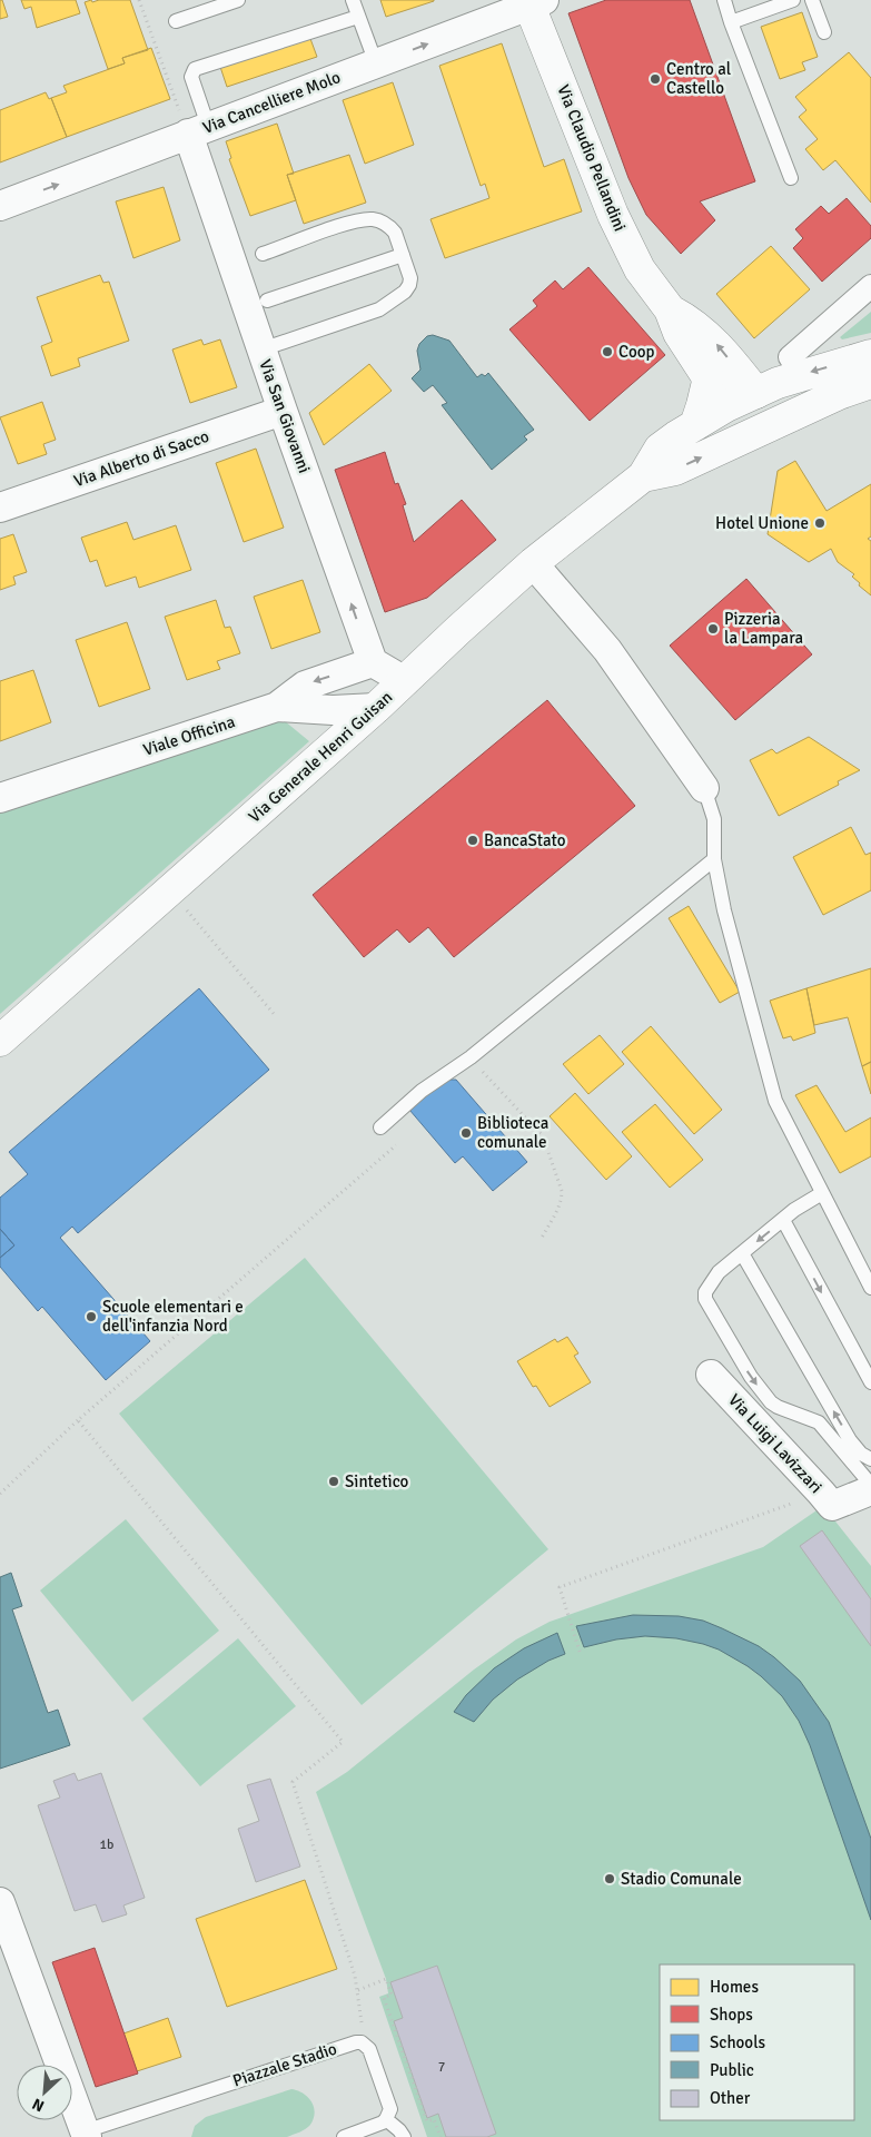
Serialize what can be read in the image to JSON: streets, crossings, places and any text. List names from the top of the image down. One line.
{"streets":{"main road":["Via Claudio Pellandini","Via Generale Henri Guisan"],"street":["Via Cancelliere Molo","Via San Giovanni","Via Alberto di Sacco","Viale Officina","Via Luigi Lavizzari"],"lane":["Piazzale Stadio"]},"crossings":[["Via Cancelliere Molo","Via Claudio Pellandini"],["Via Cancelliere Molo","Via San Giovanni"],["Via Claudio Pellandini","Via Generale Henri Guisan"],["Via San Giovanni","Via Alberto di Sacco"],["Via San Giovanni","Viale Officina"]],"one_way":["Via Cancelliere Molo","Via San Giovanni"],"places":["Centro al Castello","Coop","Hotel Unione","Pizzeria la Lampara","BancaStato","Biblioteca comunale","Scuole elementari e dell'infanzia Nord","Sintetico","Stadio Comunale"],"house_numbers":["1b","7"],"legend":["Homes","Shops","Schools","Public","Other"],"north":"bottom left"}
